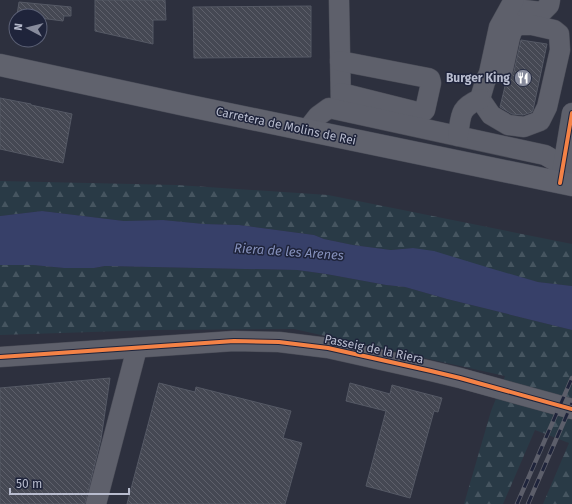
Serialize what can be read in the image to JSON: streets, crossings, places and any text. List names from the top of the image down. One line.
{"streets":{"main road":["Carretera de Molins de Rei"],"street":["Passeig de la Riera"]},"water":["Riera de les Arenes"],"places":{"restaurant":["Burger King"]},"scale_bar":"50 m","north":"left"}
